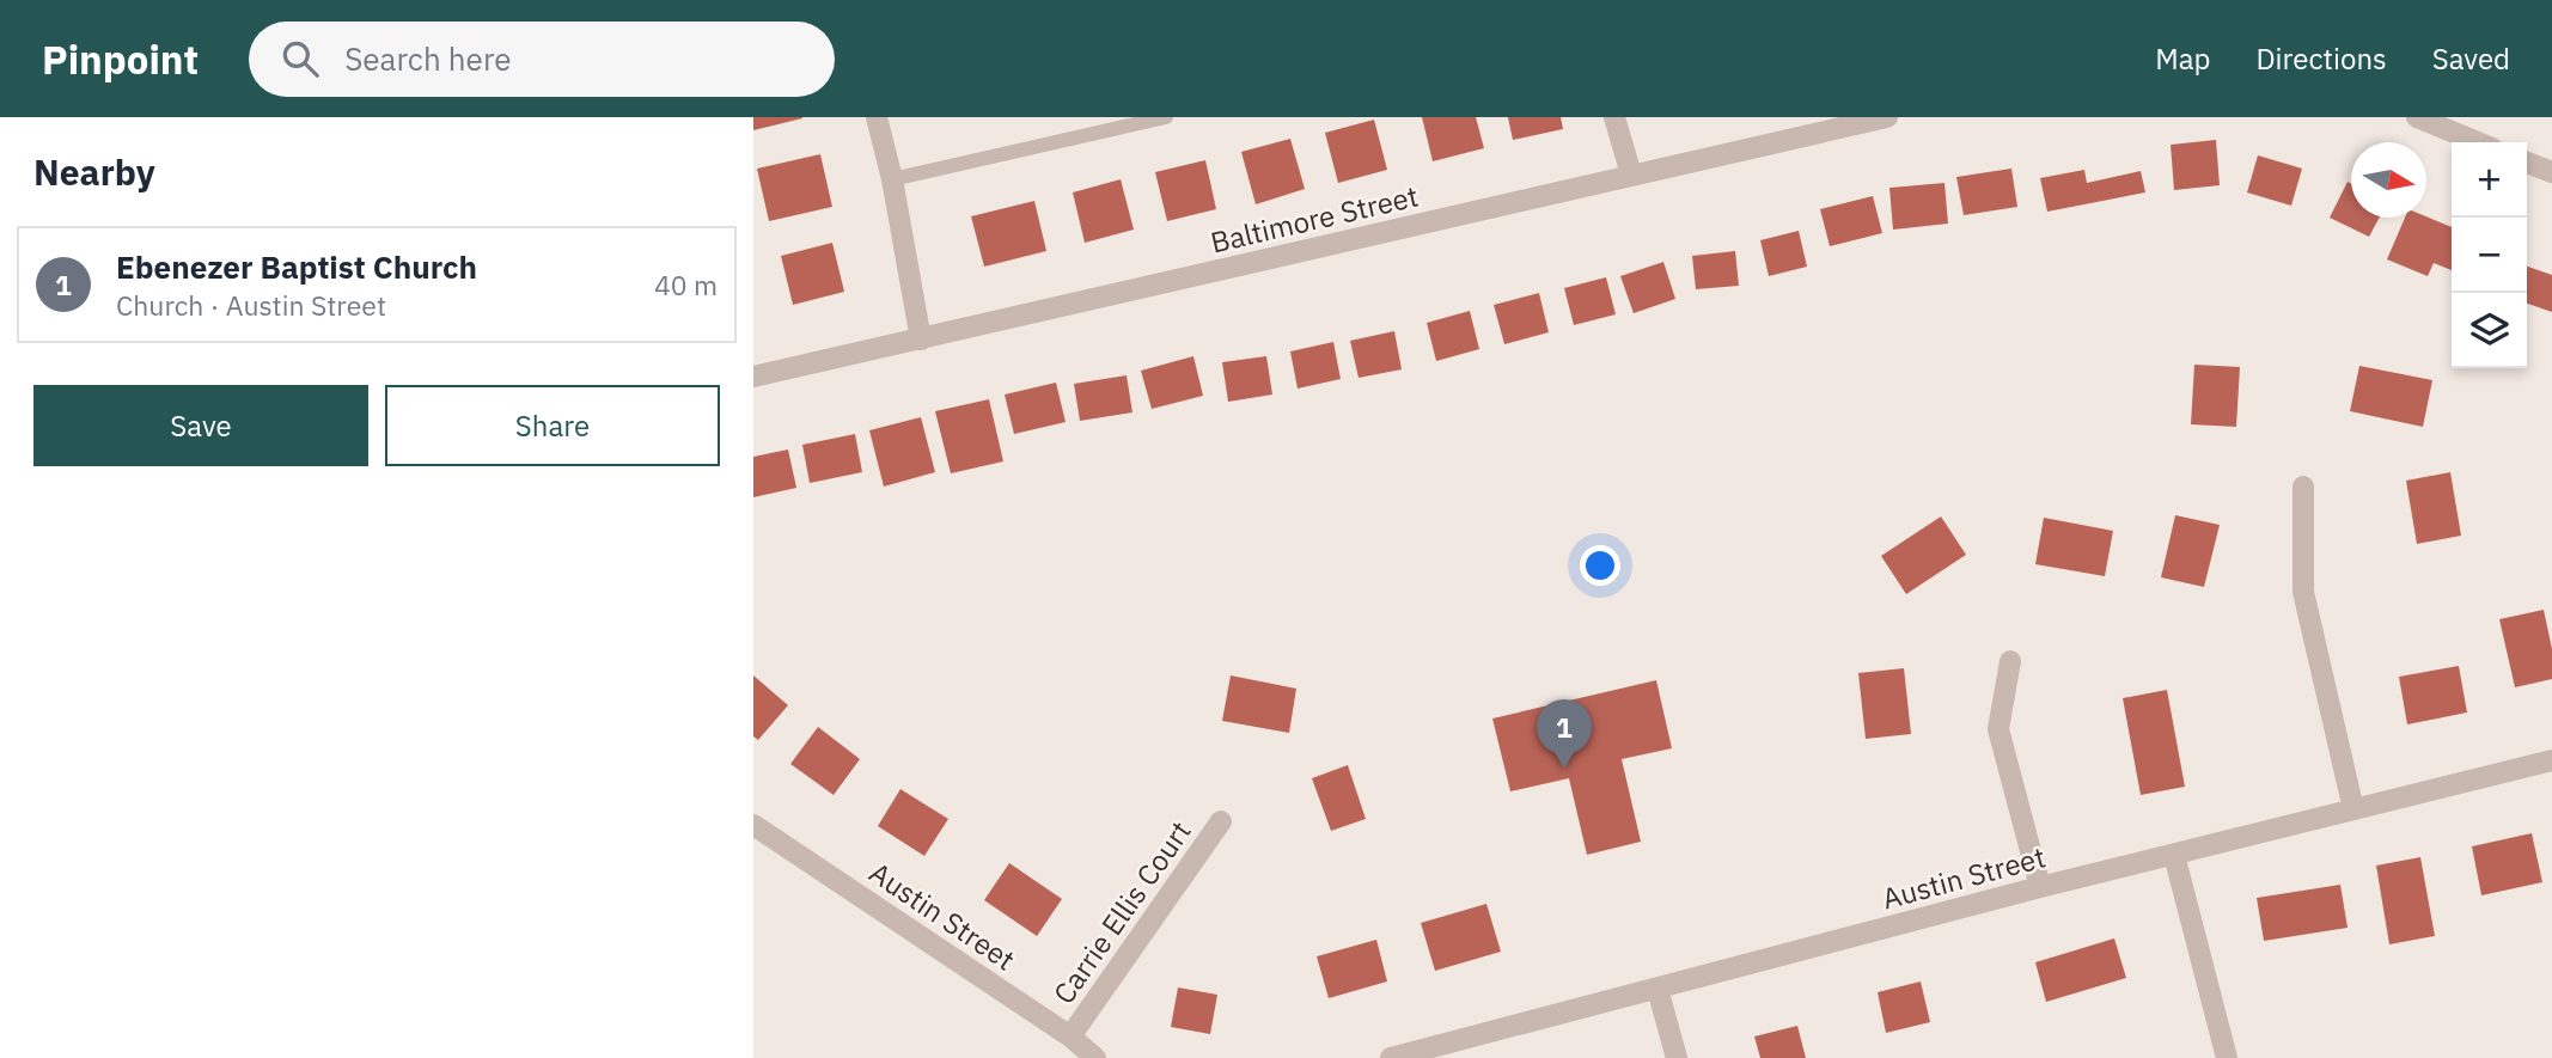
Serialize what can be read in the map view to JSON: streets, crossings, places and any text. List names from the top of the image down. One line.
{"streets":{"street":["Baltimore Street","Austin Street","Carrie Ellis Court"]},"crossings":[["Austin Street","Carrie Ellis Court"]],"north":"right","page":{"header":"Pinpoint","search":"Search here","nav":["Map","Directions","Saved"],"heading":"Nearby","map_buttons":["+","−"],"list":[{"mark":"1","name":"Ebenezer Baptist Church","note":"Church · Austin Street","value":"40 m"}],"buttons":["Save","Share"],"pins":"1"}}
